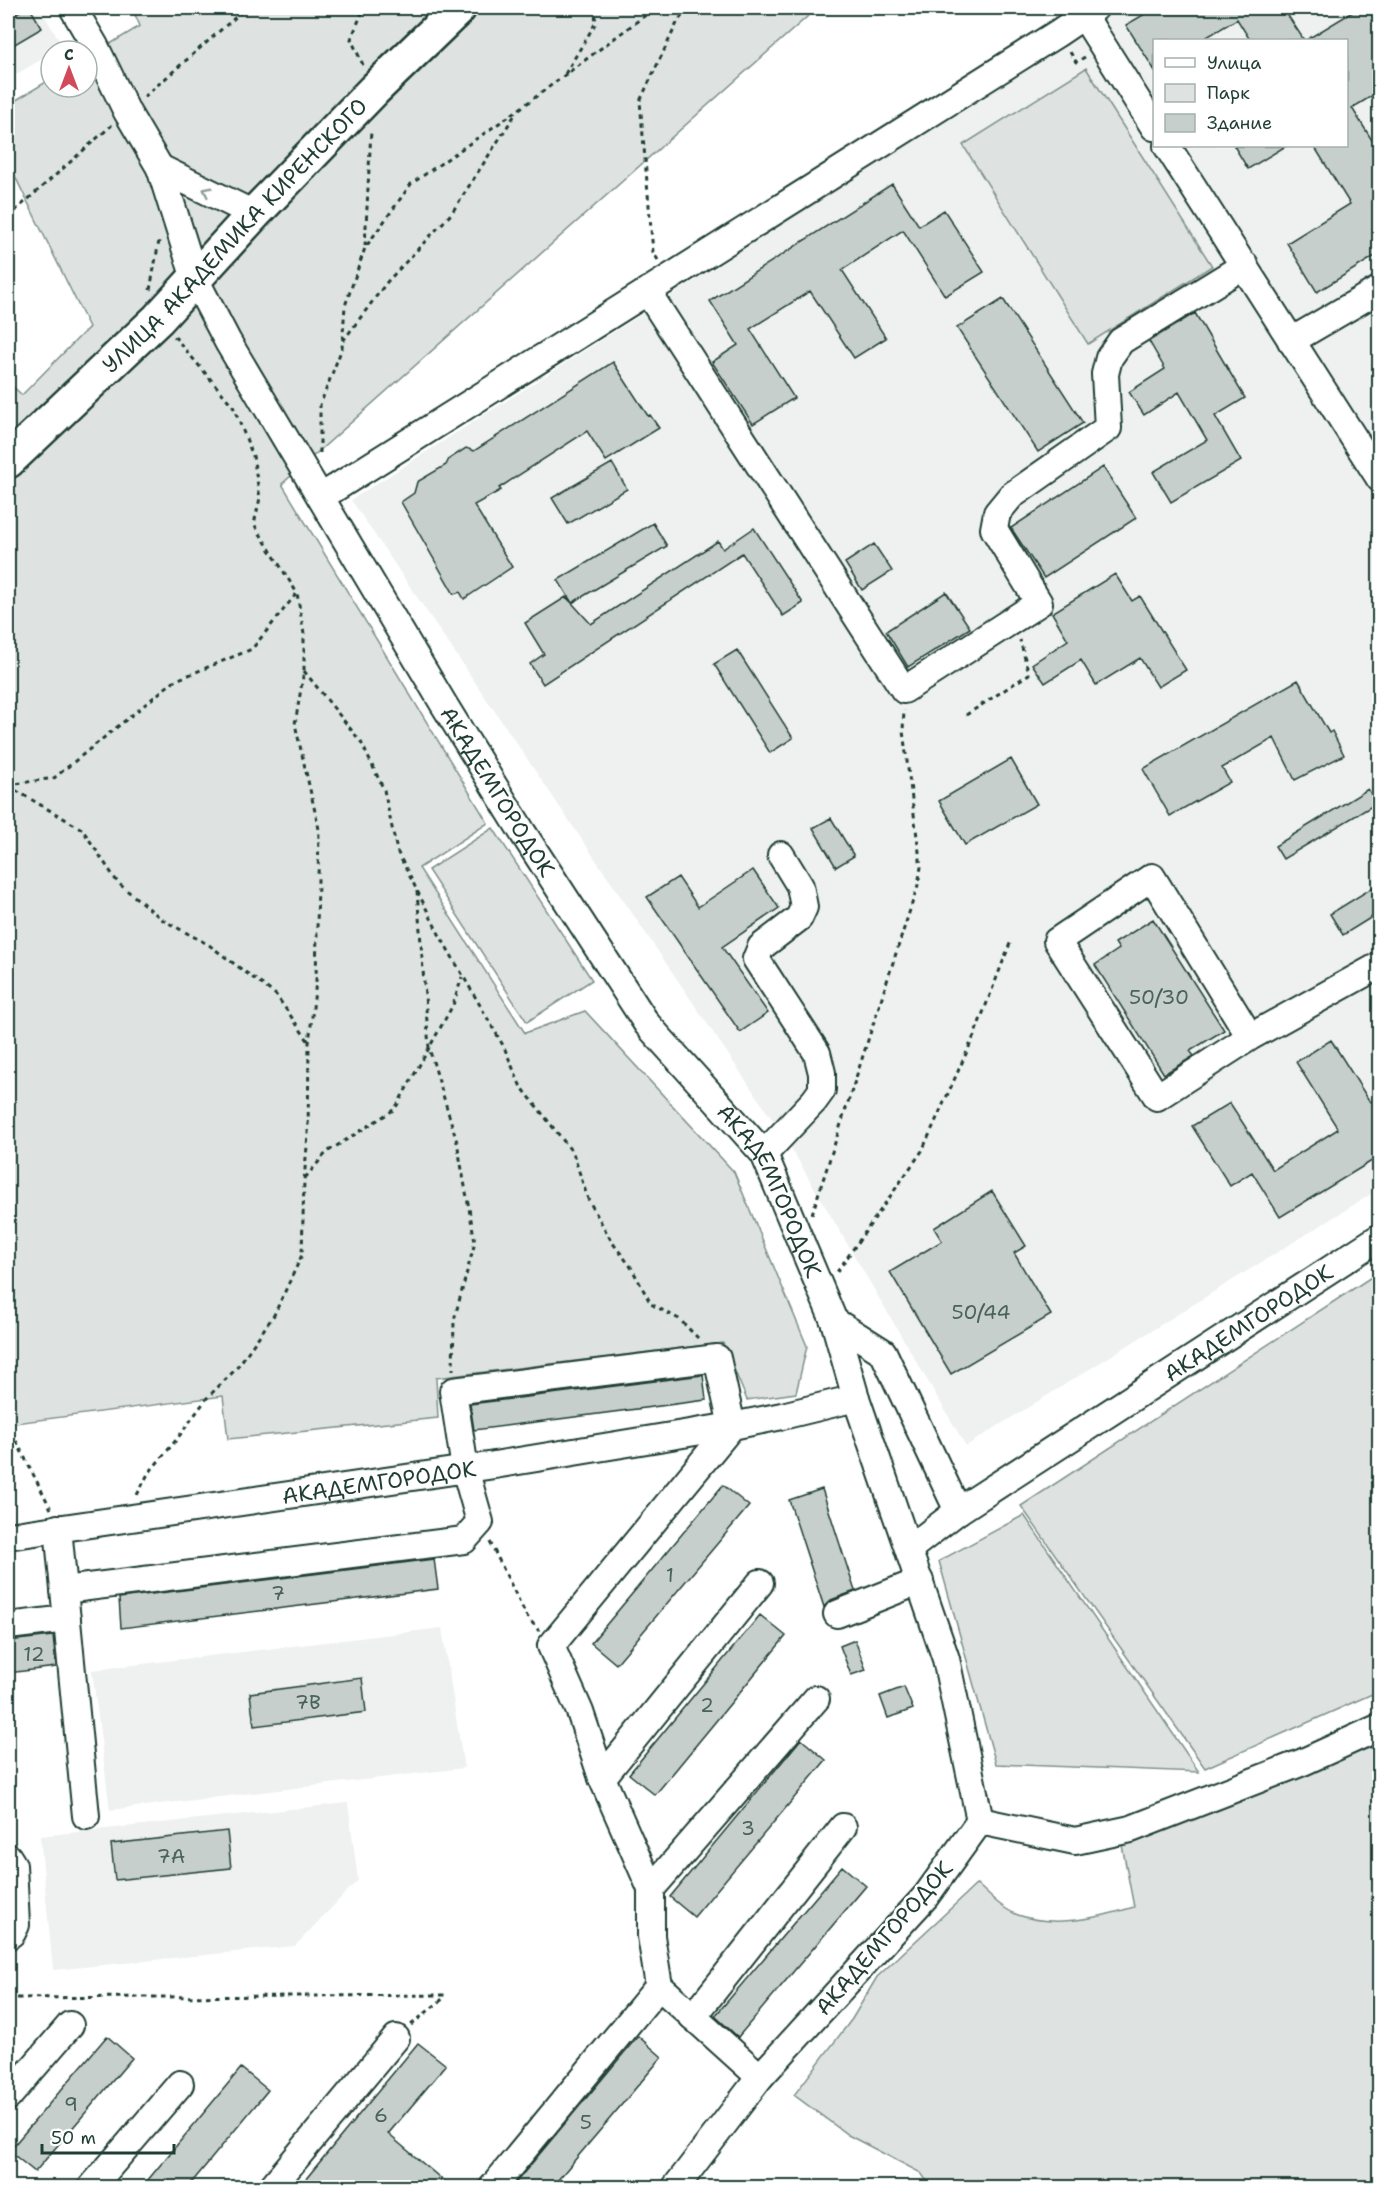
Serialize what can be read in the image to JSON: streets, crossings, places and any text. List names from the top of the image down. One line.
{"streets":{"main road":["УЛИЦА АКАДЕМИКА КИРЕНСКОГО"],"street":["АКАДЕМГОРОДОК"]},"crossings":[["УЛИЦА АКАДЕМИКА КИРЕНСКОГО","АКАДЕМГОРОДОК"]],"house_numbers":["50/30","50/44","1","7","12","7В","2","3","7А","9","6","5"],"legend":["Улица","Парк","Здание"],"scale_bar":"50 m","north":"top"}
